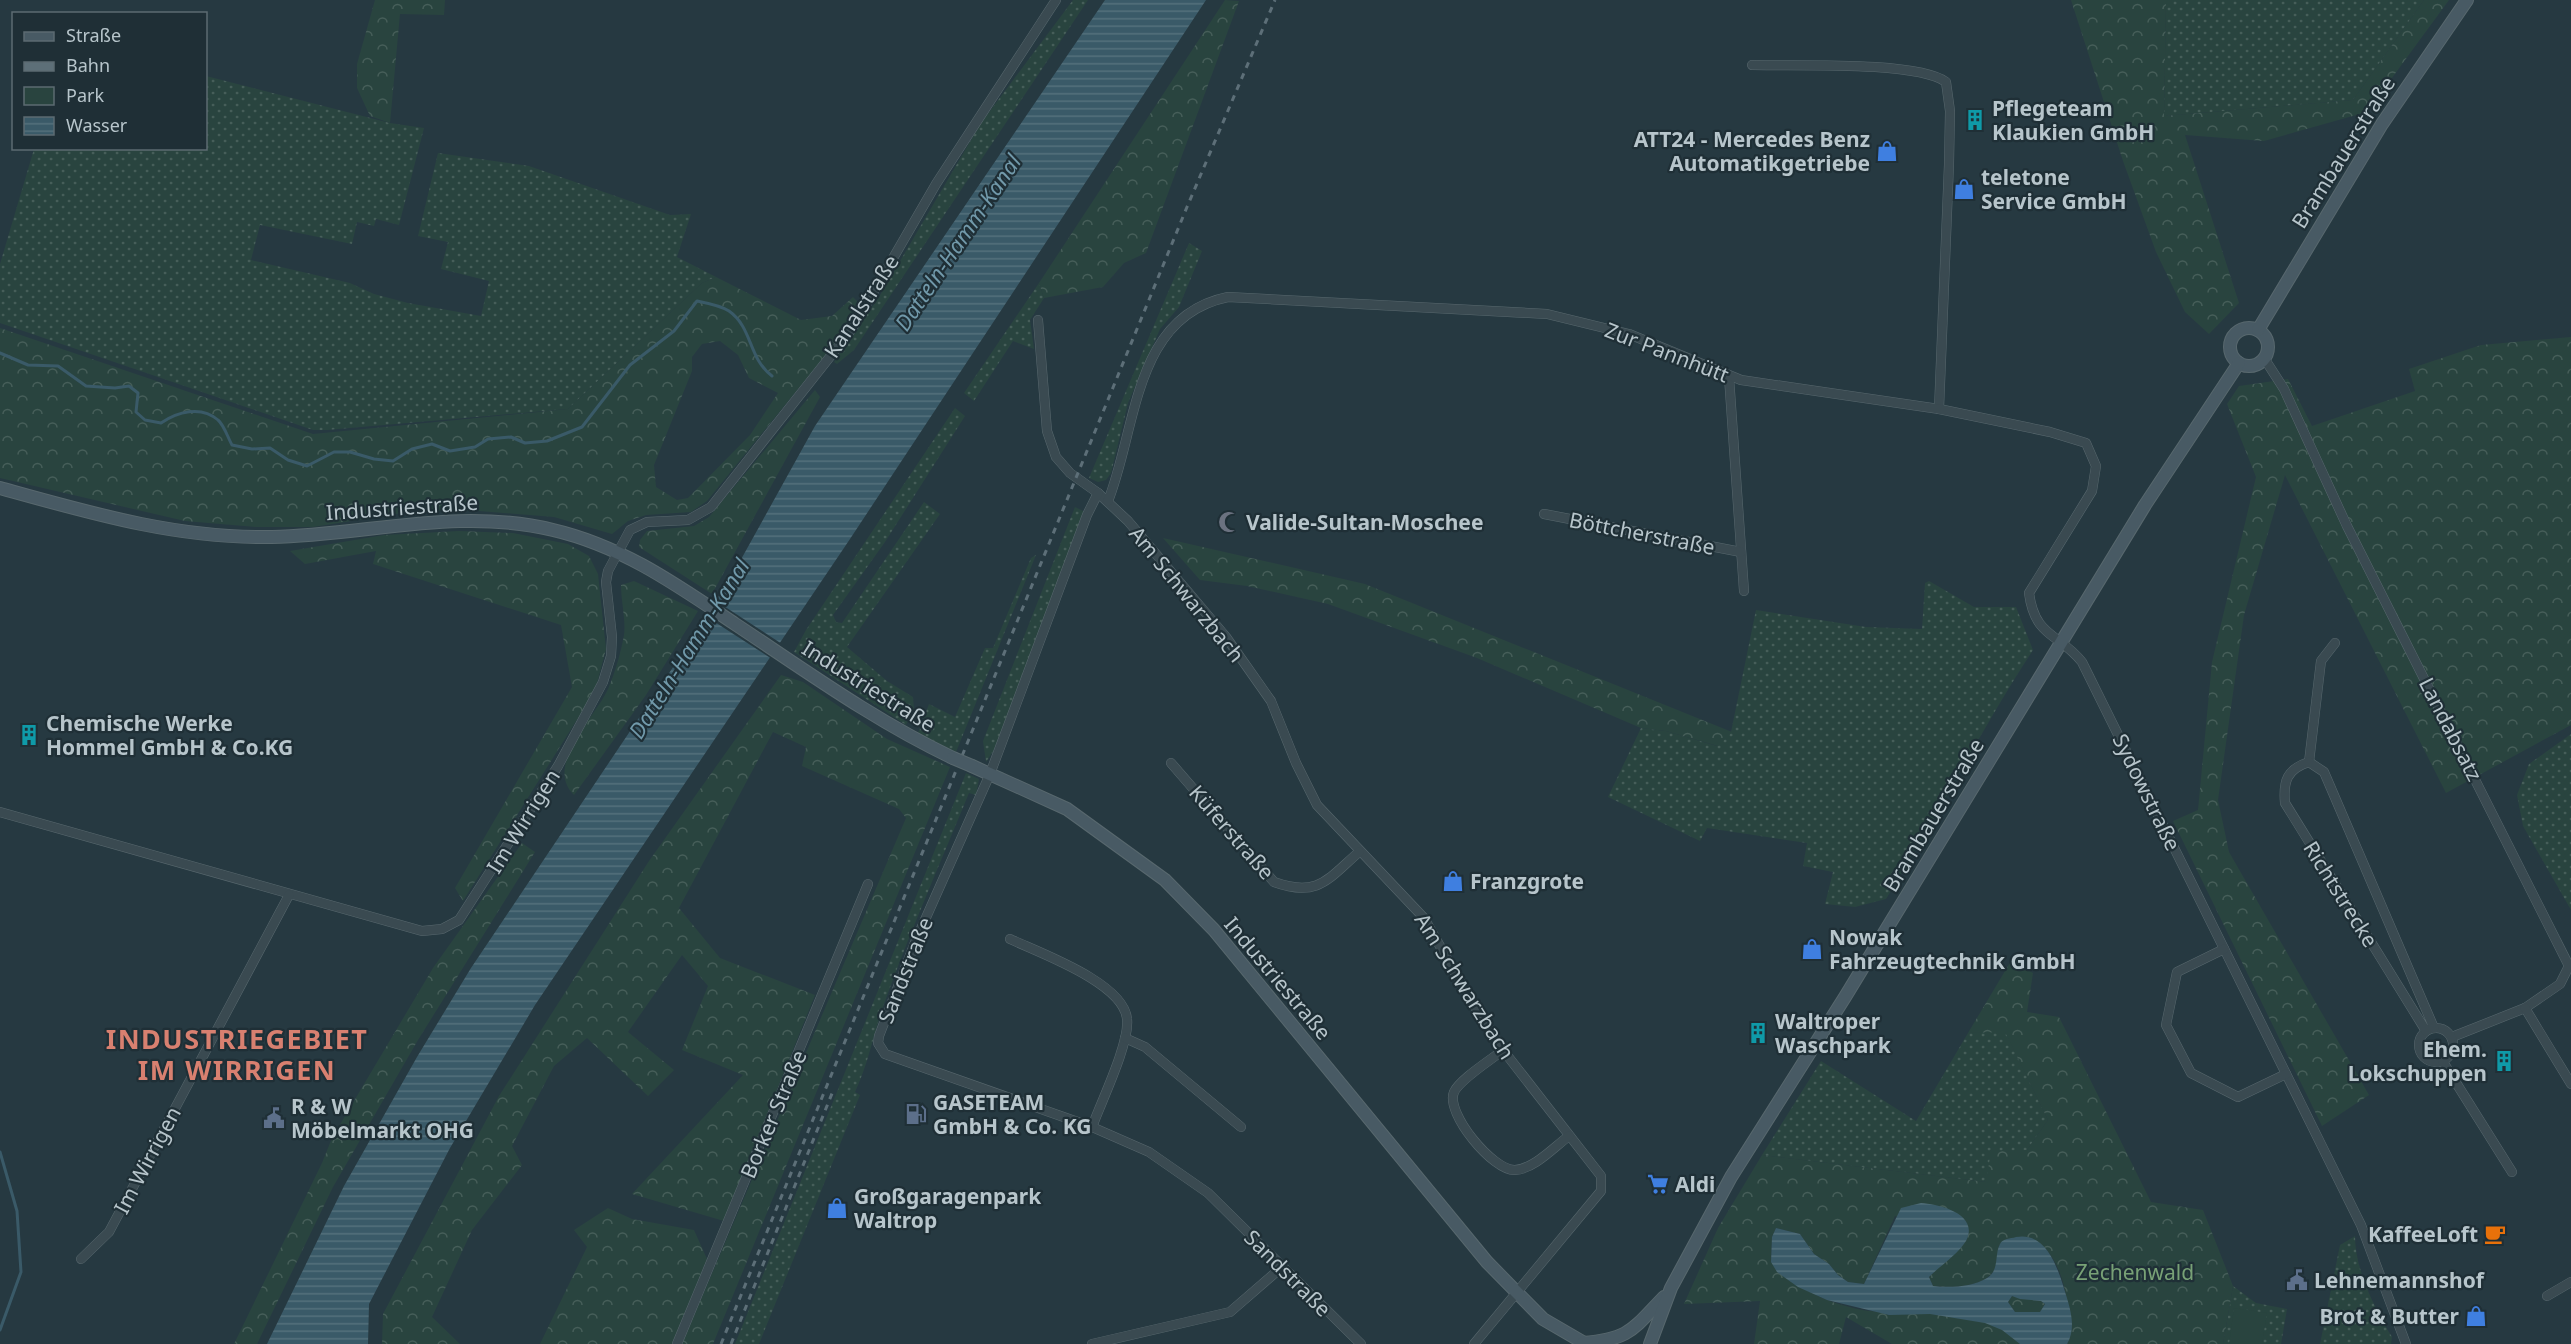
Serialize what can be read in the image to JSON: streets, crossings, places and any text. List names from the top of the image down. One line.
{"streets":{"main road":["Brambauerstraße","Industriestraße"],"street":["Kanalstraße","Zur Pannhütt","Böttcherstraße","Am Schwarzbach","Landabsatz","Sydowstraße","Im Wirrigen","Küferstraße","Richtstrecke","Sandstraße","Borker Straße"]},"crossings":[["Brambauerstraße","Zur Pannhütt"],["Brambauerstraße","Industriestraße"],["Brambauerstraße","Landabsatz"],["Brambauerstraße","Sydowstraße"],["Kanalstraße","Industriestraße"],["Kanalstraße","Im Wirrigen"],["Zur Pannhütt","Böttcherstraße"],["Zur Pannhütt","Am Schwarzbach"],["Zur Pannhütt","Sydowstraße"],["Industriestraße","Am Schwarzbach"],["Industriestraße","Im Wirrigen"],["Industriestraße","Sandstraße"],["Am Schwarzbach","Küferstraße"],["Am Schwarzbach","Sandstraße"]],"districts":["INDUSTRIEGEBIET IM WIRRIGEN"],"water":["Datteln-Hamm-Kanal"],"parks":["Zechenwald"],"places":{"building":["Pflegeteam Klaukien GmbH","Chemische Werke Hommel GmbH & Co.KG","Waltroper Waschpark","Ehem. Lokschuppen"],"shop":["ATT24 - Mercedes Benz Automatikgetriebe","teletone Service GmbH","Franzgrote","Nowak Fahrzeugtechnik GmbH","Großgaragenpark Waltrop","Brot & Butter"],"mosque":["Valide-Sultan-Moschee"],"fuel station":["GASETEAM GmbH & Co. KG"],"public building":["R & W Möbelmarkt OHG","Lehnemannshof"],"supermarket":["Aldi"],"cafe":["KaffeeLoft"]},"legend":["Straße","Bahn","Park","Wasser"]}
